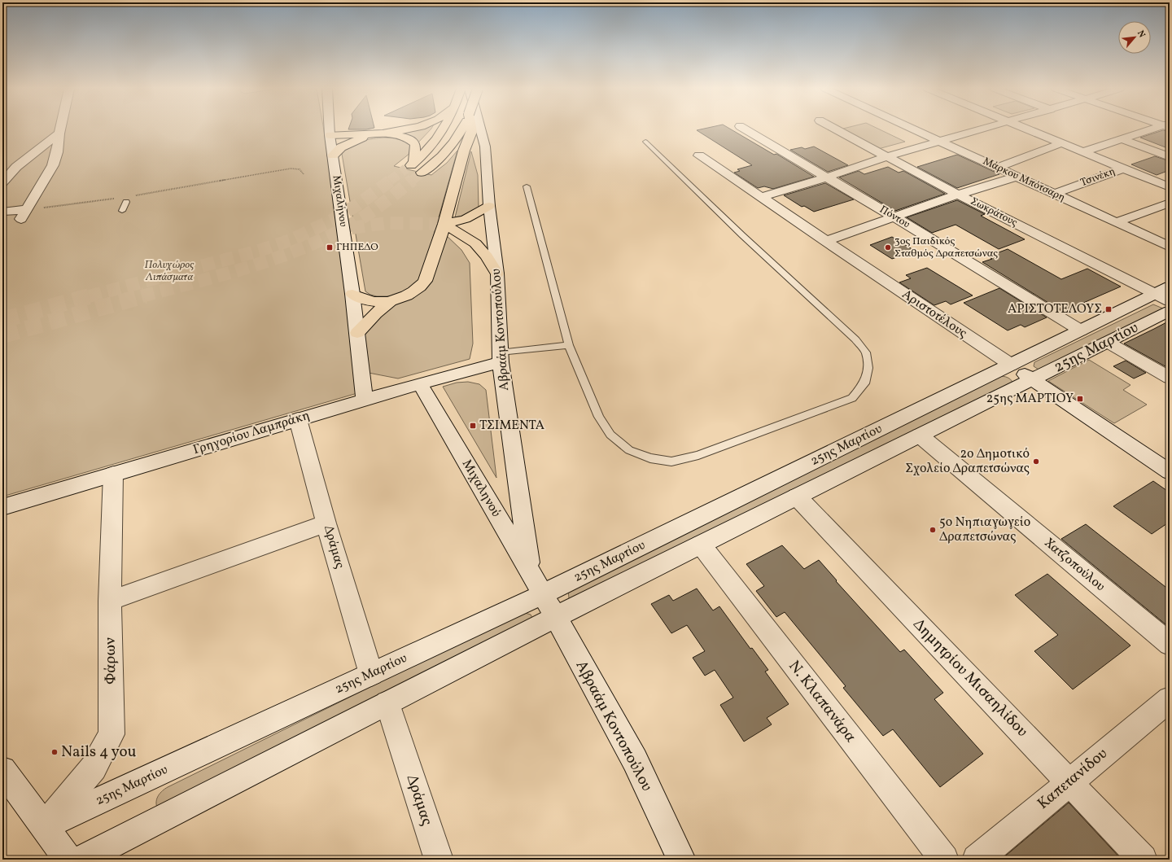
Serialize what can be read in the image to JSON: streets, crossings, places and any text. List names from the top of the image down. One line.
{"streets":{"street":["Τσινέκη","Μάρκου Μπότσαρη","Μιχαλήνου","Σωκράτους","Πόντου","Αριστοτέλους","Αβραάμ Κοντοπούλου","25ης Μαρτίου","Γρηγορίου Λαμπράκη","Μιχαληνού","Δράμας","Χατζοπούλου","Φάρων","Δημητρίου Μισαηλίδου","Ν. Κλαπανάρα","Καπετανίδου"]},"crossings":[["Τσινέκη","Μάρκου Μπότσαρη"],["Σωκράτους","25ης Μαρτίου"],["Πόντου","25ης Μαρτίου"],["Αριστοτέλους","25ης Μαρτίου"],["Αβραάμ Κοντοπούλου","25ης Μαρτίου"],["Αβραάμ Κοντοπούλου","Γρηγορίου Λαμπράκη"],["Αβραάμ Κοντοπούλου","Μιχαληνού"],["25ης Μαρτίου","Μιχαληνού"],["25ης Μαρτίου","Δράμας"],["25ης Μαρτίου","Χατζοπούλου"],["25ης Μαρτίου","Φάρων"],["25ης Μαρτίου","Δημητρίου Μισαηλίδου"],["25ης Μαρτίου","Ν. Κλαπανάρα"],["Γρηγορίου Λαμπράκη","Μιχαληνού"],["Γρηγορίου Λαμπράκη","Δράμας"],["Γρηγορίου Λαμπράκη","Φάρων"],["Δημητρίου Μισαηλίδου","Καπετανίδου"]],"parks":["Πολυχώρος Λιπάσματα"],"places":{"transit":["ΓΗΠΕΔΟ","ΑΡΙΣΤΟΤΕΛΟΥΣ","25ης ΜΑΡΤΙΟΥ","ΤΣΙΜΕΝΤΑ"],"other":["3ος Παιδικός Σταθμός Δραπετσώνας","2ο Δημοτικό Σχολείο Δραπετσώνας","5ο Νηπιαγωγείο Δραπετσώνας","Nails 4 you"]},"north":"top right"}
